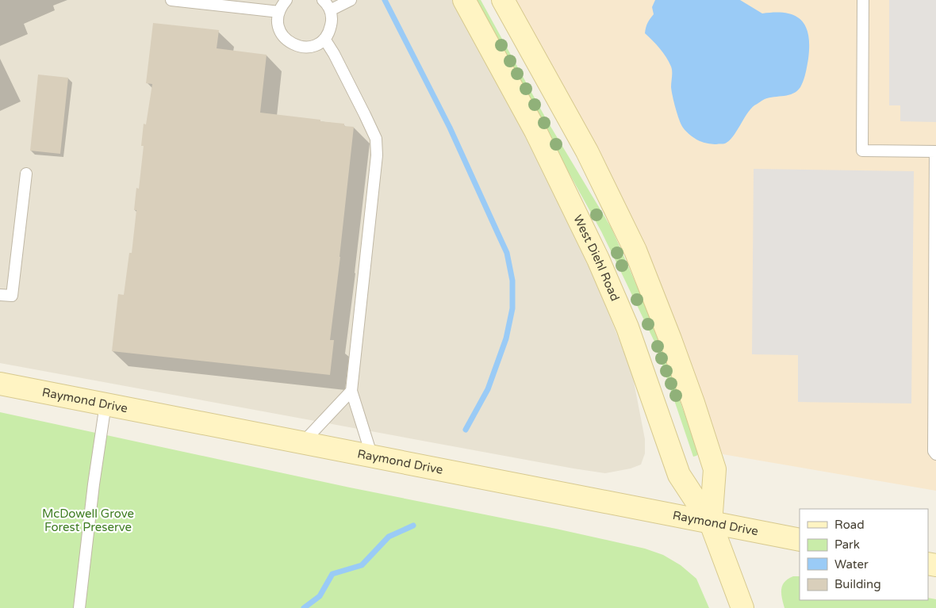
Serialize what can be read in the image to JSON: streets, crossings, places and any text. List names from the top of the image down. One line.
{"streets":{"street":["West Diehl Road","Raymond Drive"]},"crossings":[["West Diehl Road","Raymond Drive"]],"parks":["McDowell Grove Forest Preserve"],"legend":["Road","Park","Water","Building"]}
